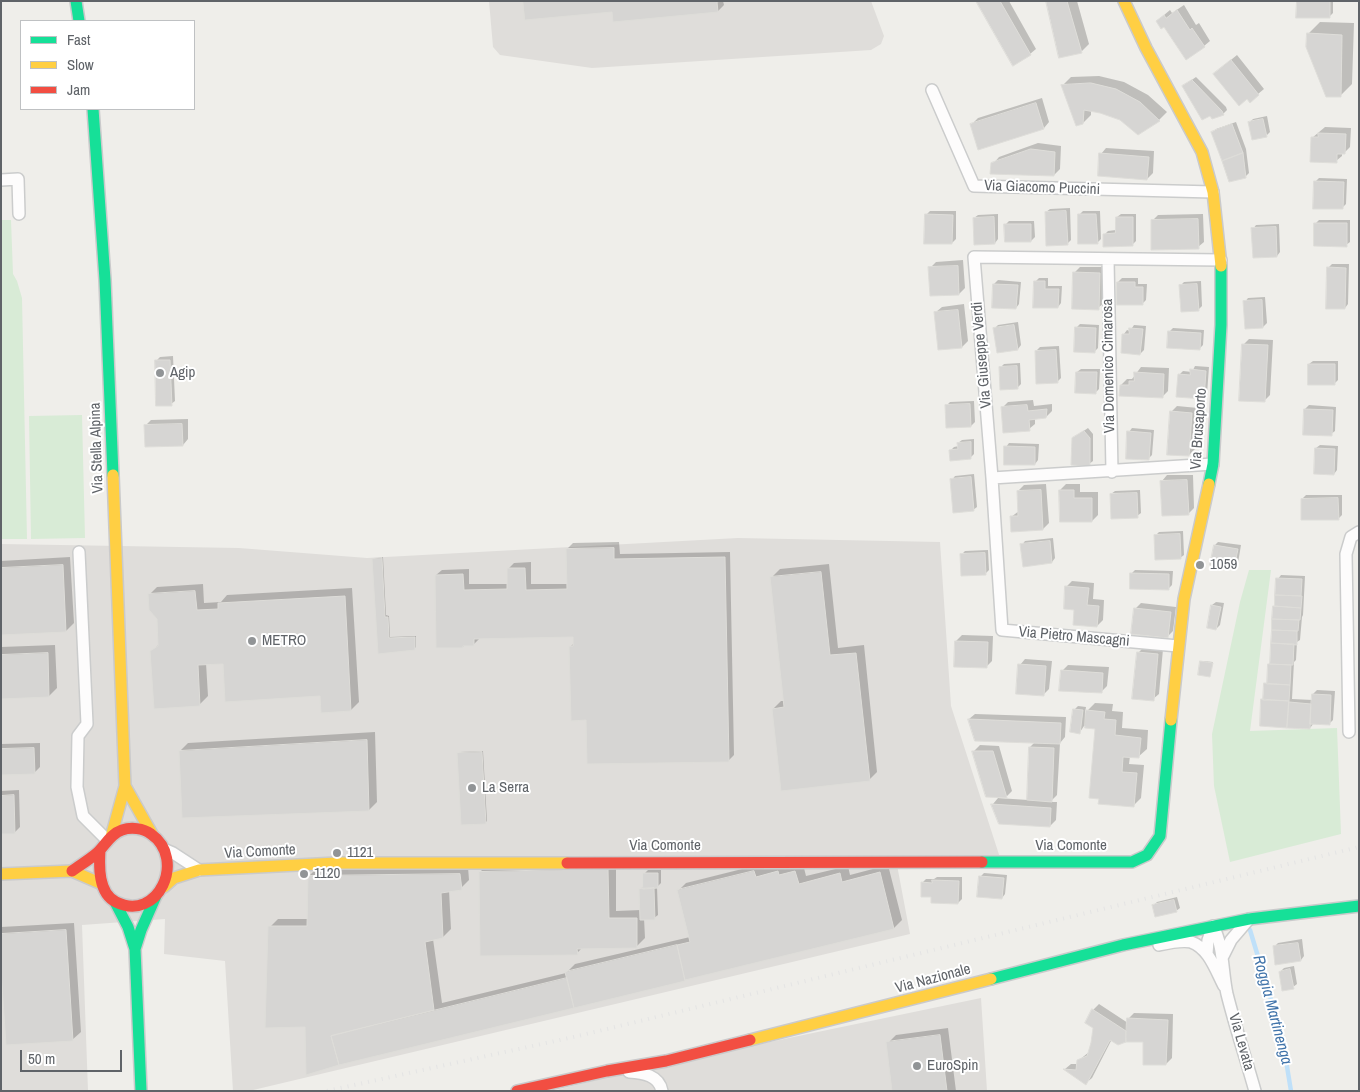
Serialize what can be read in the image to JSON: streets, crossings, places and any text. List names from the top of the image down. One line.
{"streets":{"street":["Via Giacomo Puccini","Via Giuseppe Verdi","Via Domenico Cimarosa","Via Brusaporto","Via Stella Alpina","Via Pietro Mascagni","Via Comonte","Via Nazionale","Via Levata"]},"crossings":[["Via Giacomo Puccini","Via Brusaporto"],["Via Giuseppe Verdi","Via Domenico Cimarosa"],["Via Giuseppe Verdi","Via Brusaporto"],["Via Giuseppe Verdi","Via Pietro Mascagni"],["Via Brusaporto","Via Pietro Mascagni"],["Via Brusaporto","Via Comonte"],["Via Stella Alpina","Via Comonte"],["Via Nazionale","Via Levata"]],"water":["Roggia Martinenga"],"places":["Agip","1059","METRO","La Serra","1121","1120","EuroSpin"],"legend":["Fast","Slow","Jam"],"scale_bar":"50 m"}
